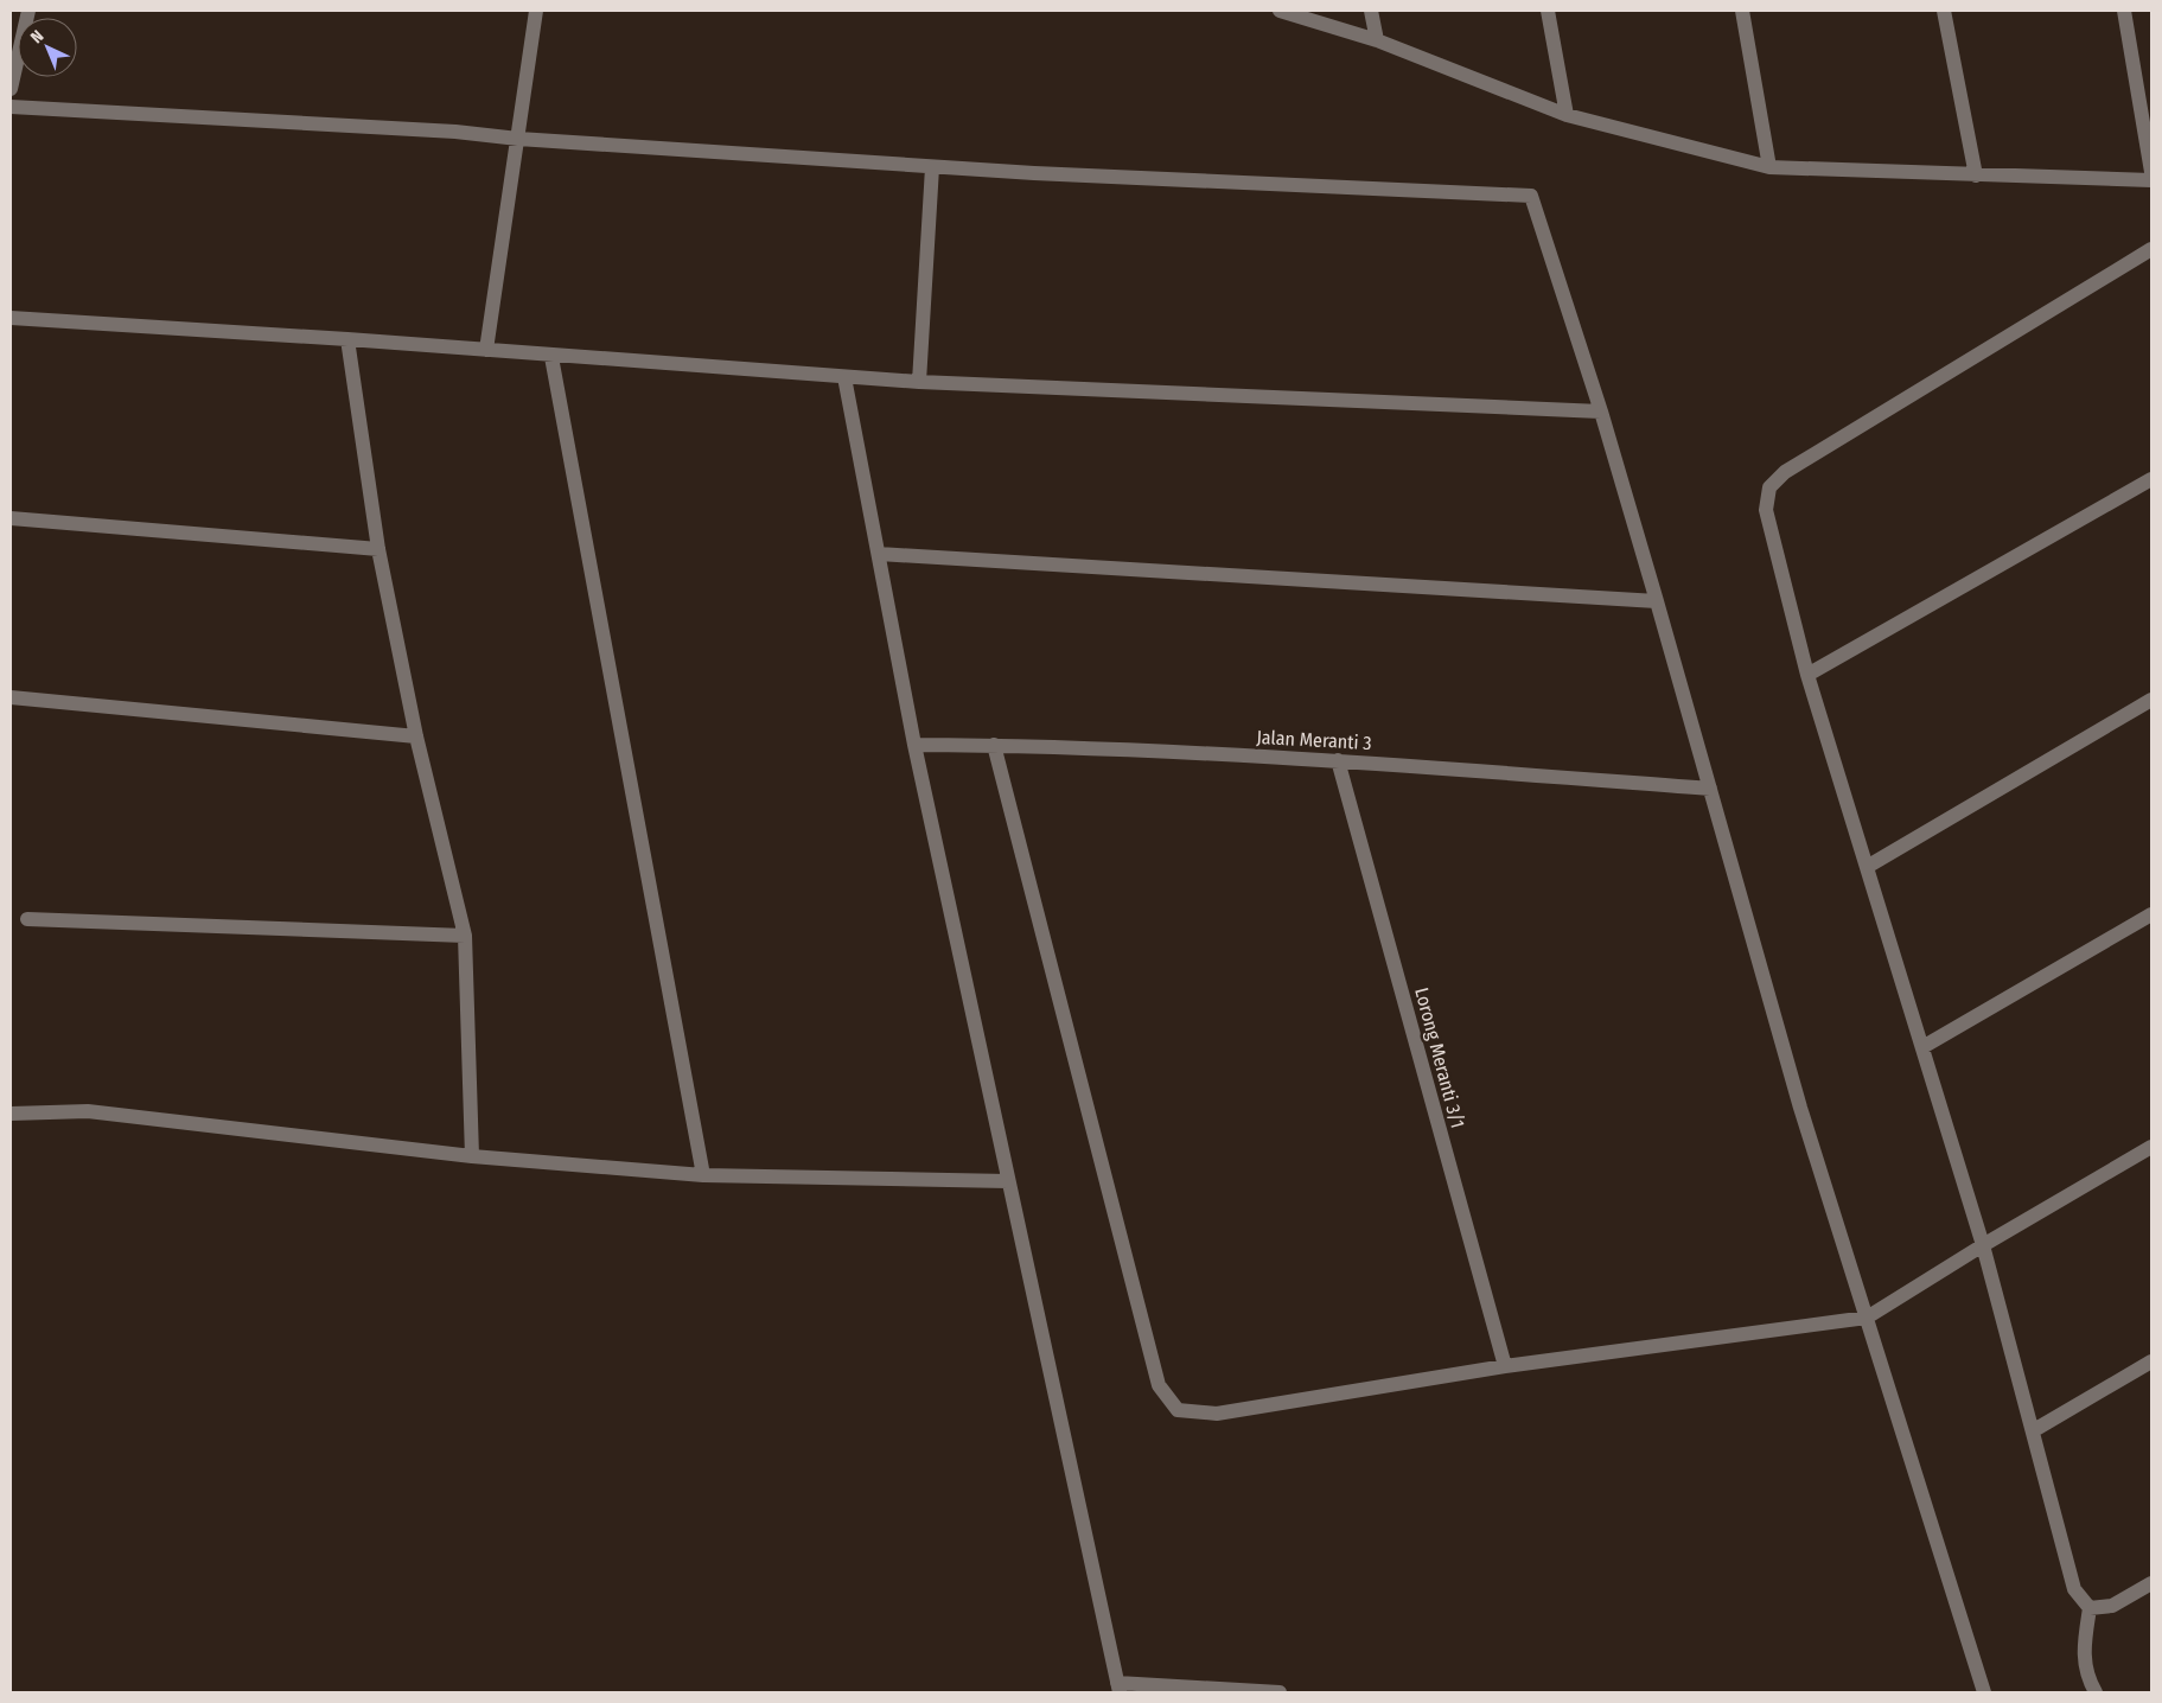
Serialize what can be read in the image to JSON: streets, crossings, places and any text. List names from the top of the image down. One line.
{"streets":{"street":["Jalan Meranti 3","Lorong Meranti 3/1"]},"crossings":[["Jalan Meranti 3","Lorong Meranti 3/1"]],"north":"top left"}
